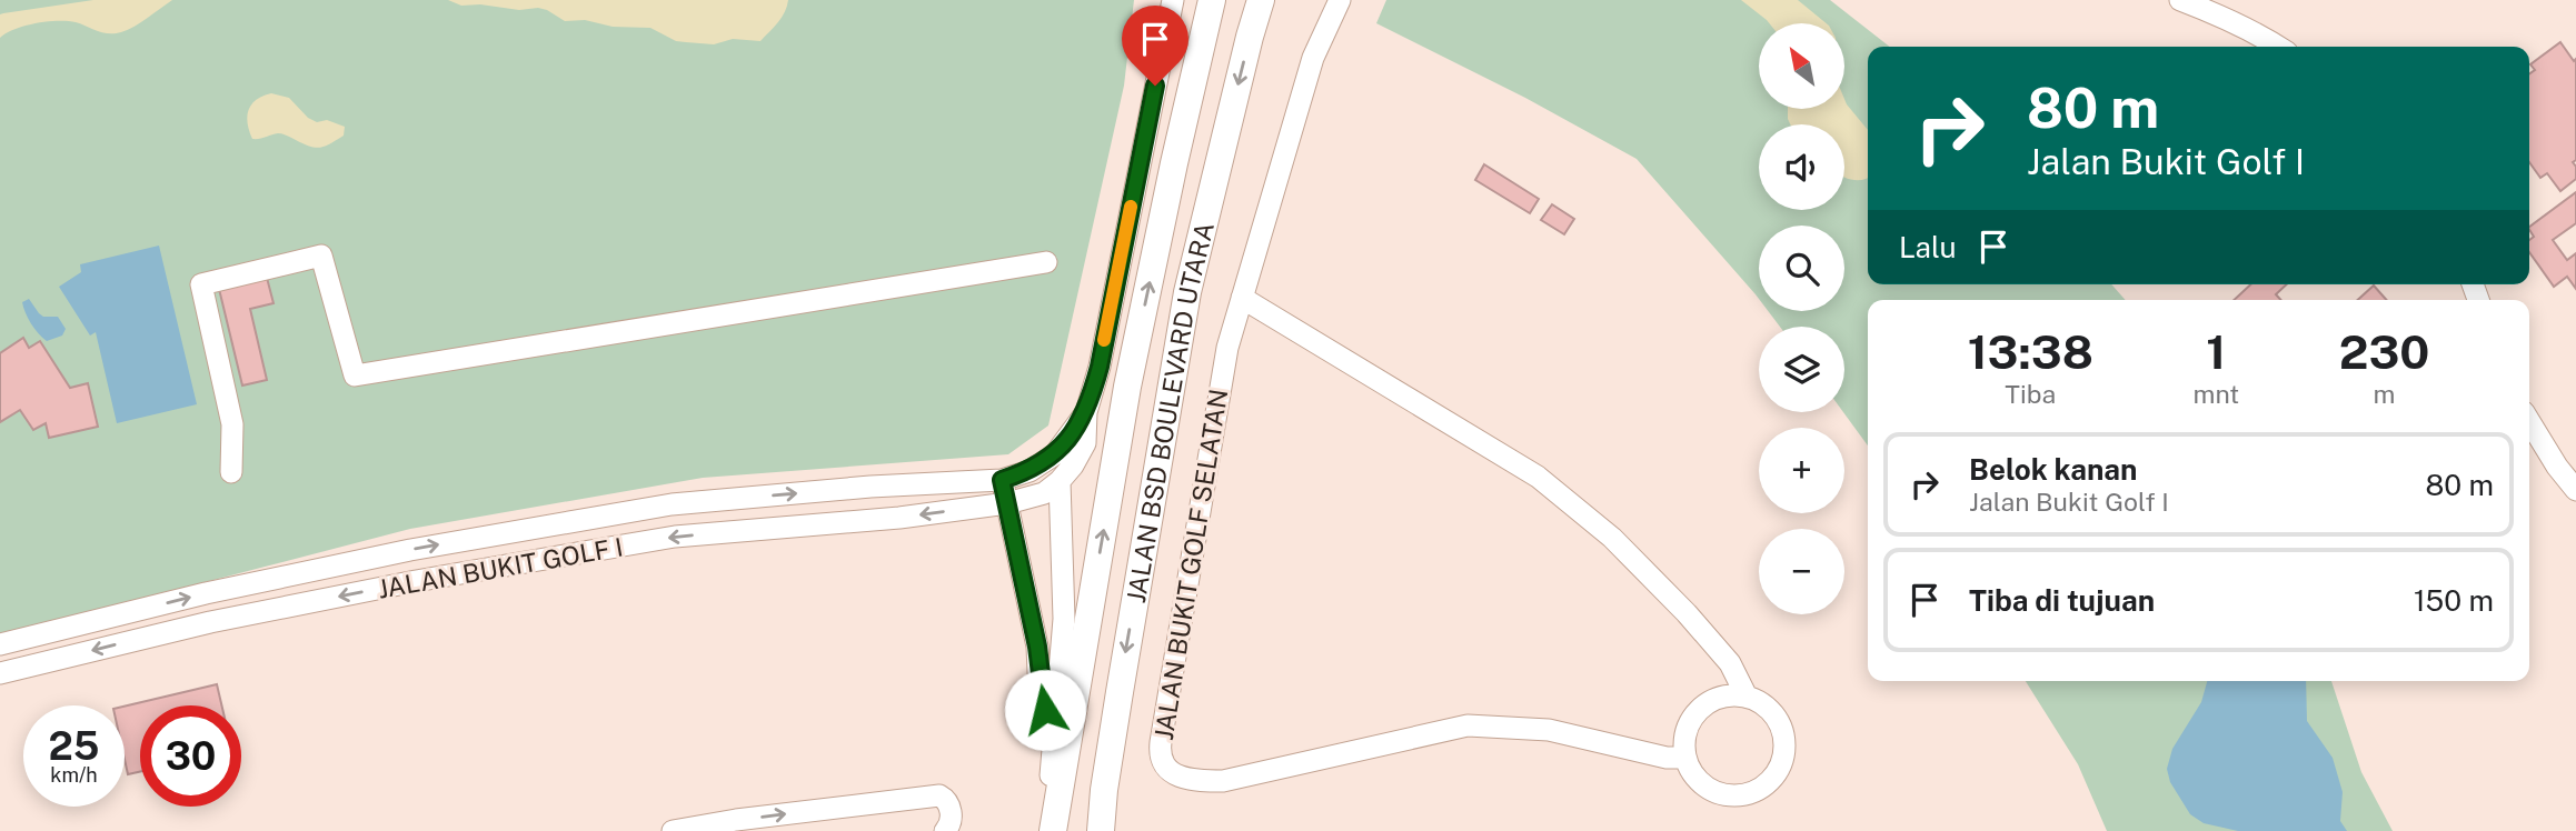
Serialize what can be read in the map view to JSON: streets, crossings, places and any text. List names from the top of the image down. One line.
{"streets":{"main road":["JALAN BSD BOULEVARD UTARA"],"street":["JALAN BUKIT GOLF SELATAN","JALAN BUKIT GOLF I"]},"north":"top left","page":{"map_buttons":["+","−"],"turn":["80 m","Jalan Bukit Golf I"],"then":"Lalu","eta":["13:38","Tiba","1","mnt","230","m"],"list":[{"name":"Belok kanan","note":"Jalan Bukit Golf I","value":"80 m"},{"name":"Tiba di tujuan","value":"150 m"}],"speed":"25 km/h","limit":"30"}}
